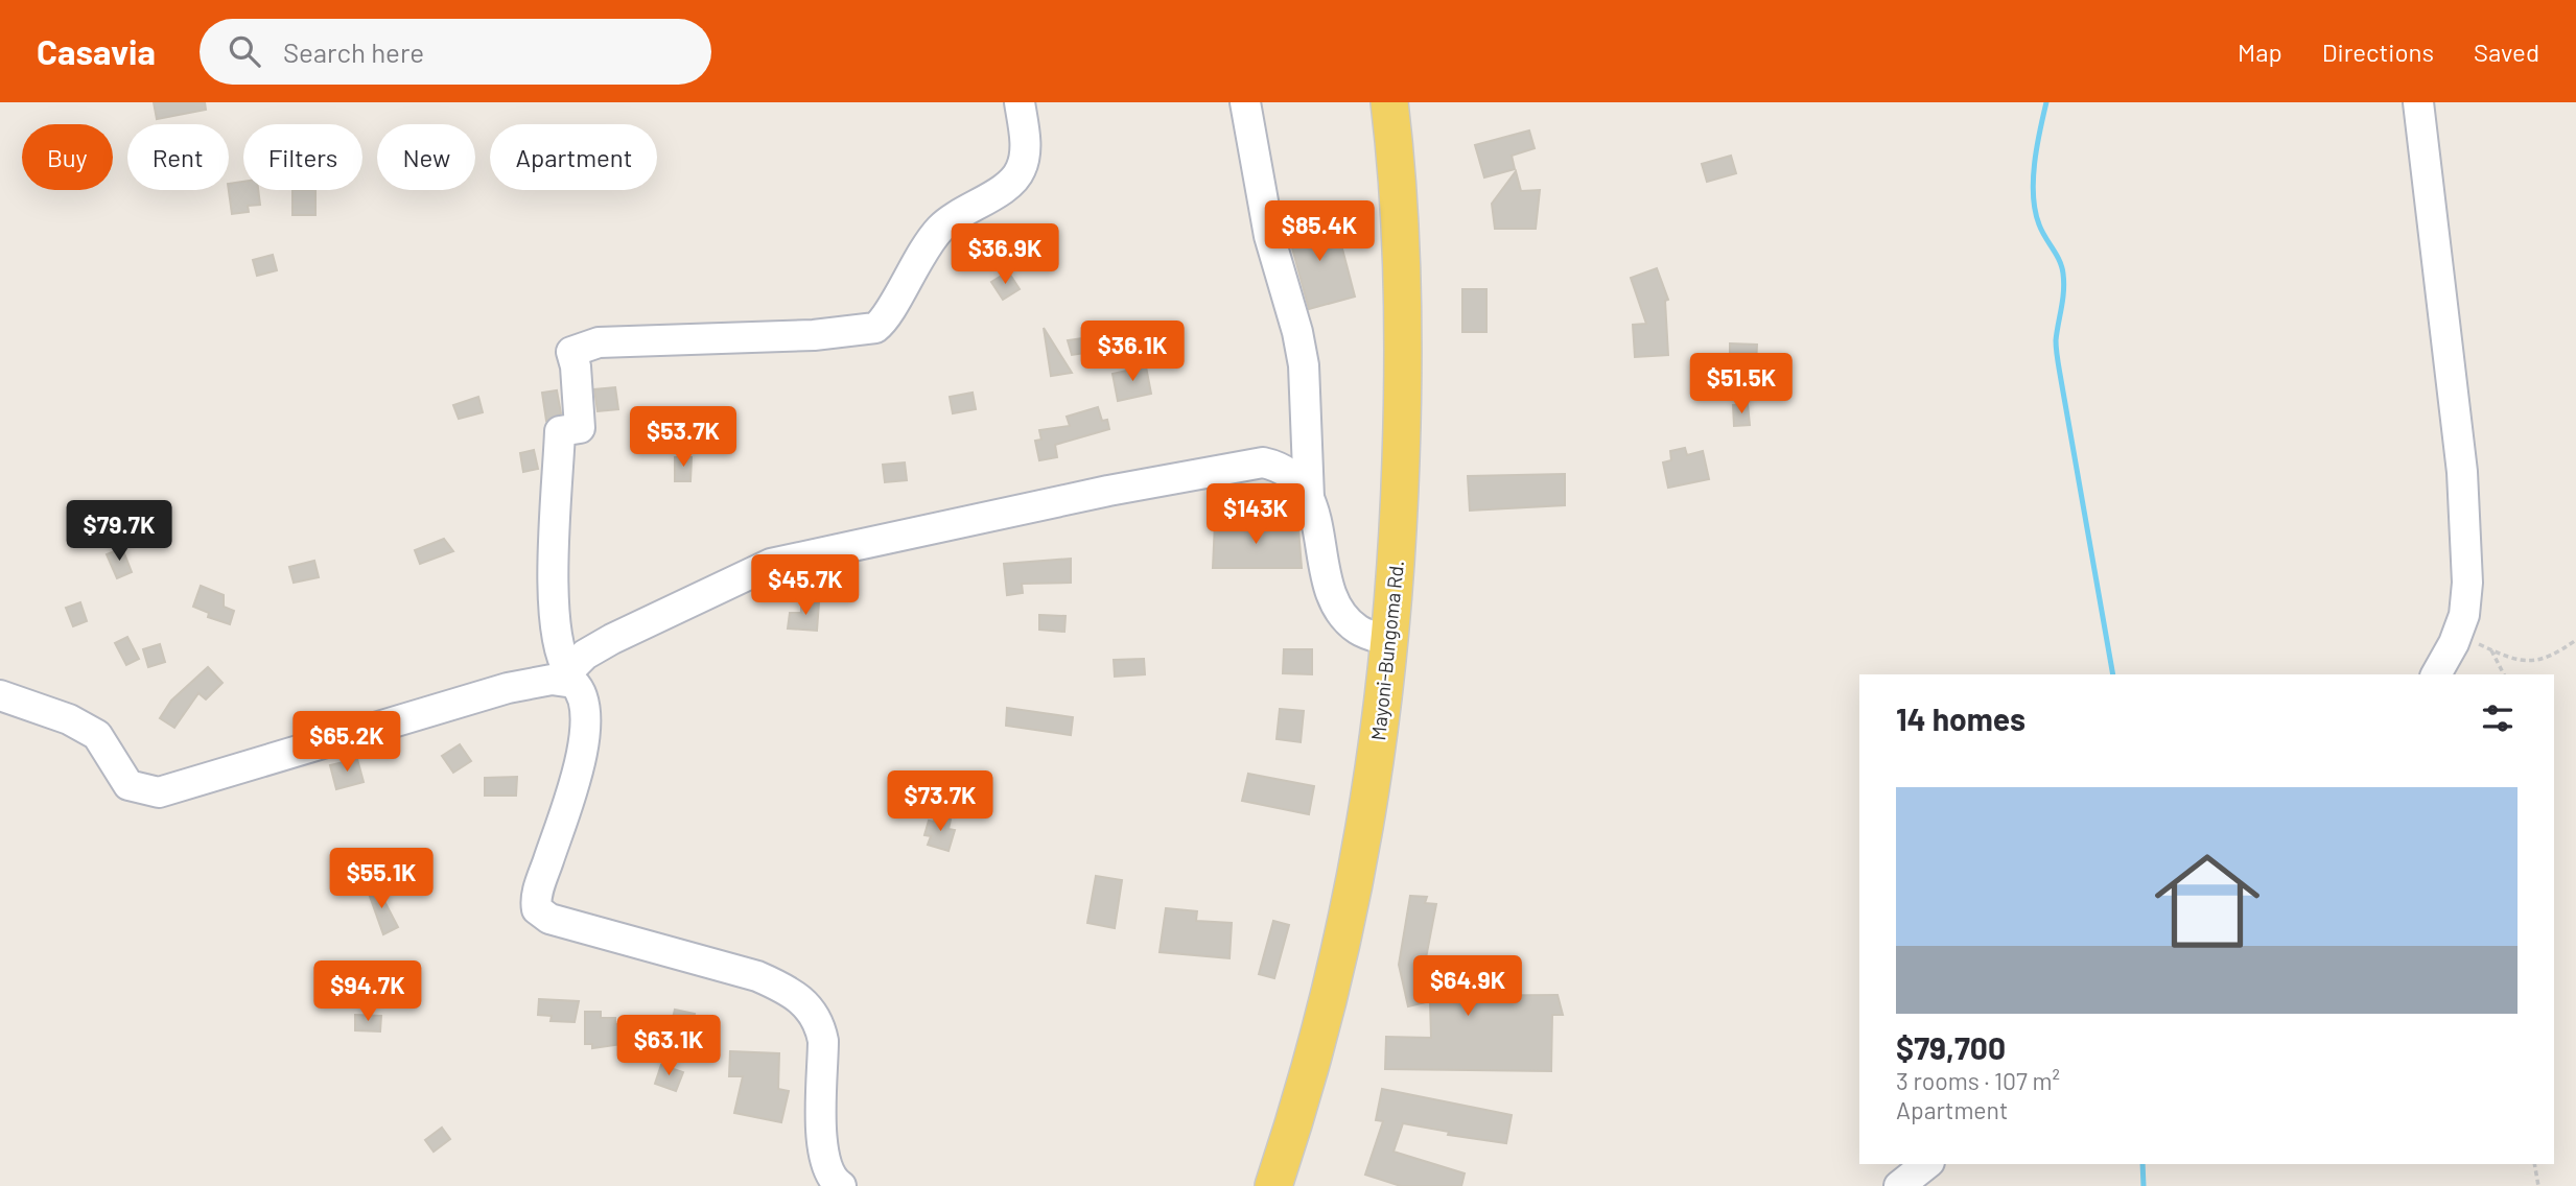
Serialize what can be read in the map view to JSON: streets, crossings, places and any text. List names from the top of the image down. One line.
{"streets":{"main road":["Mayoni-Bungoma Rd."]},"page":{"header":"Casavia","search":"Search here","nav":["Map","Directions","Saved"],"chip":["Buy","Rent","Filters","New","Apartment"],"price":["$85.4K","$36.9K","$36.1K","$51.5K","$53.7K","$143K","$79.7K","$45.7K","$65.2K","$73.7K","$55.1K","$64.9K","$94.7K","$63.1K"],"heading":"14 homes","list":[{"name":"$79,700","note":"3 rooms · 107 m² · Apartment"}]}}
